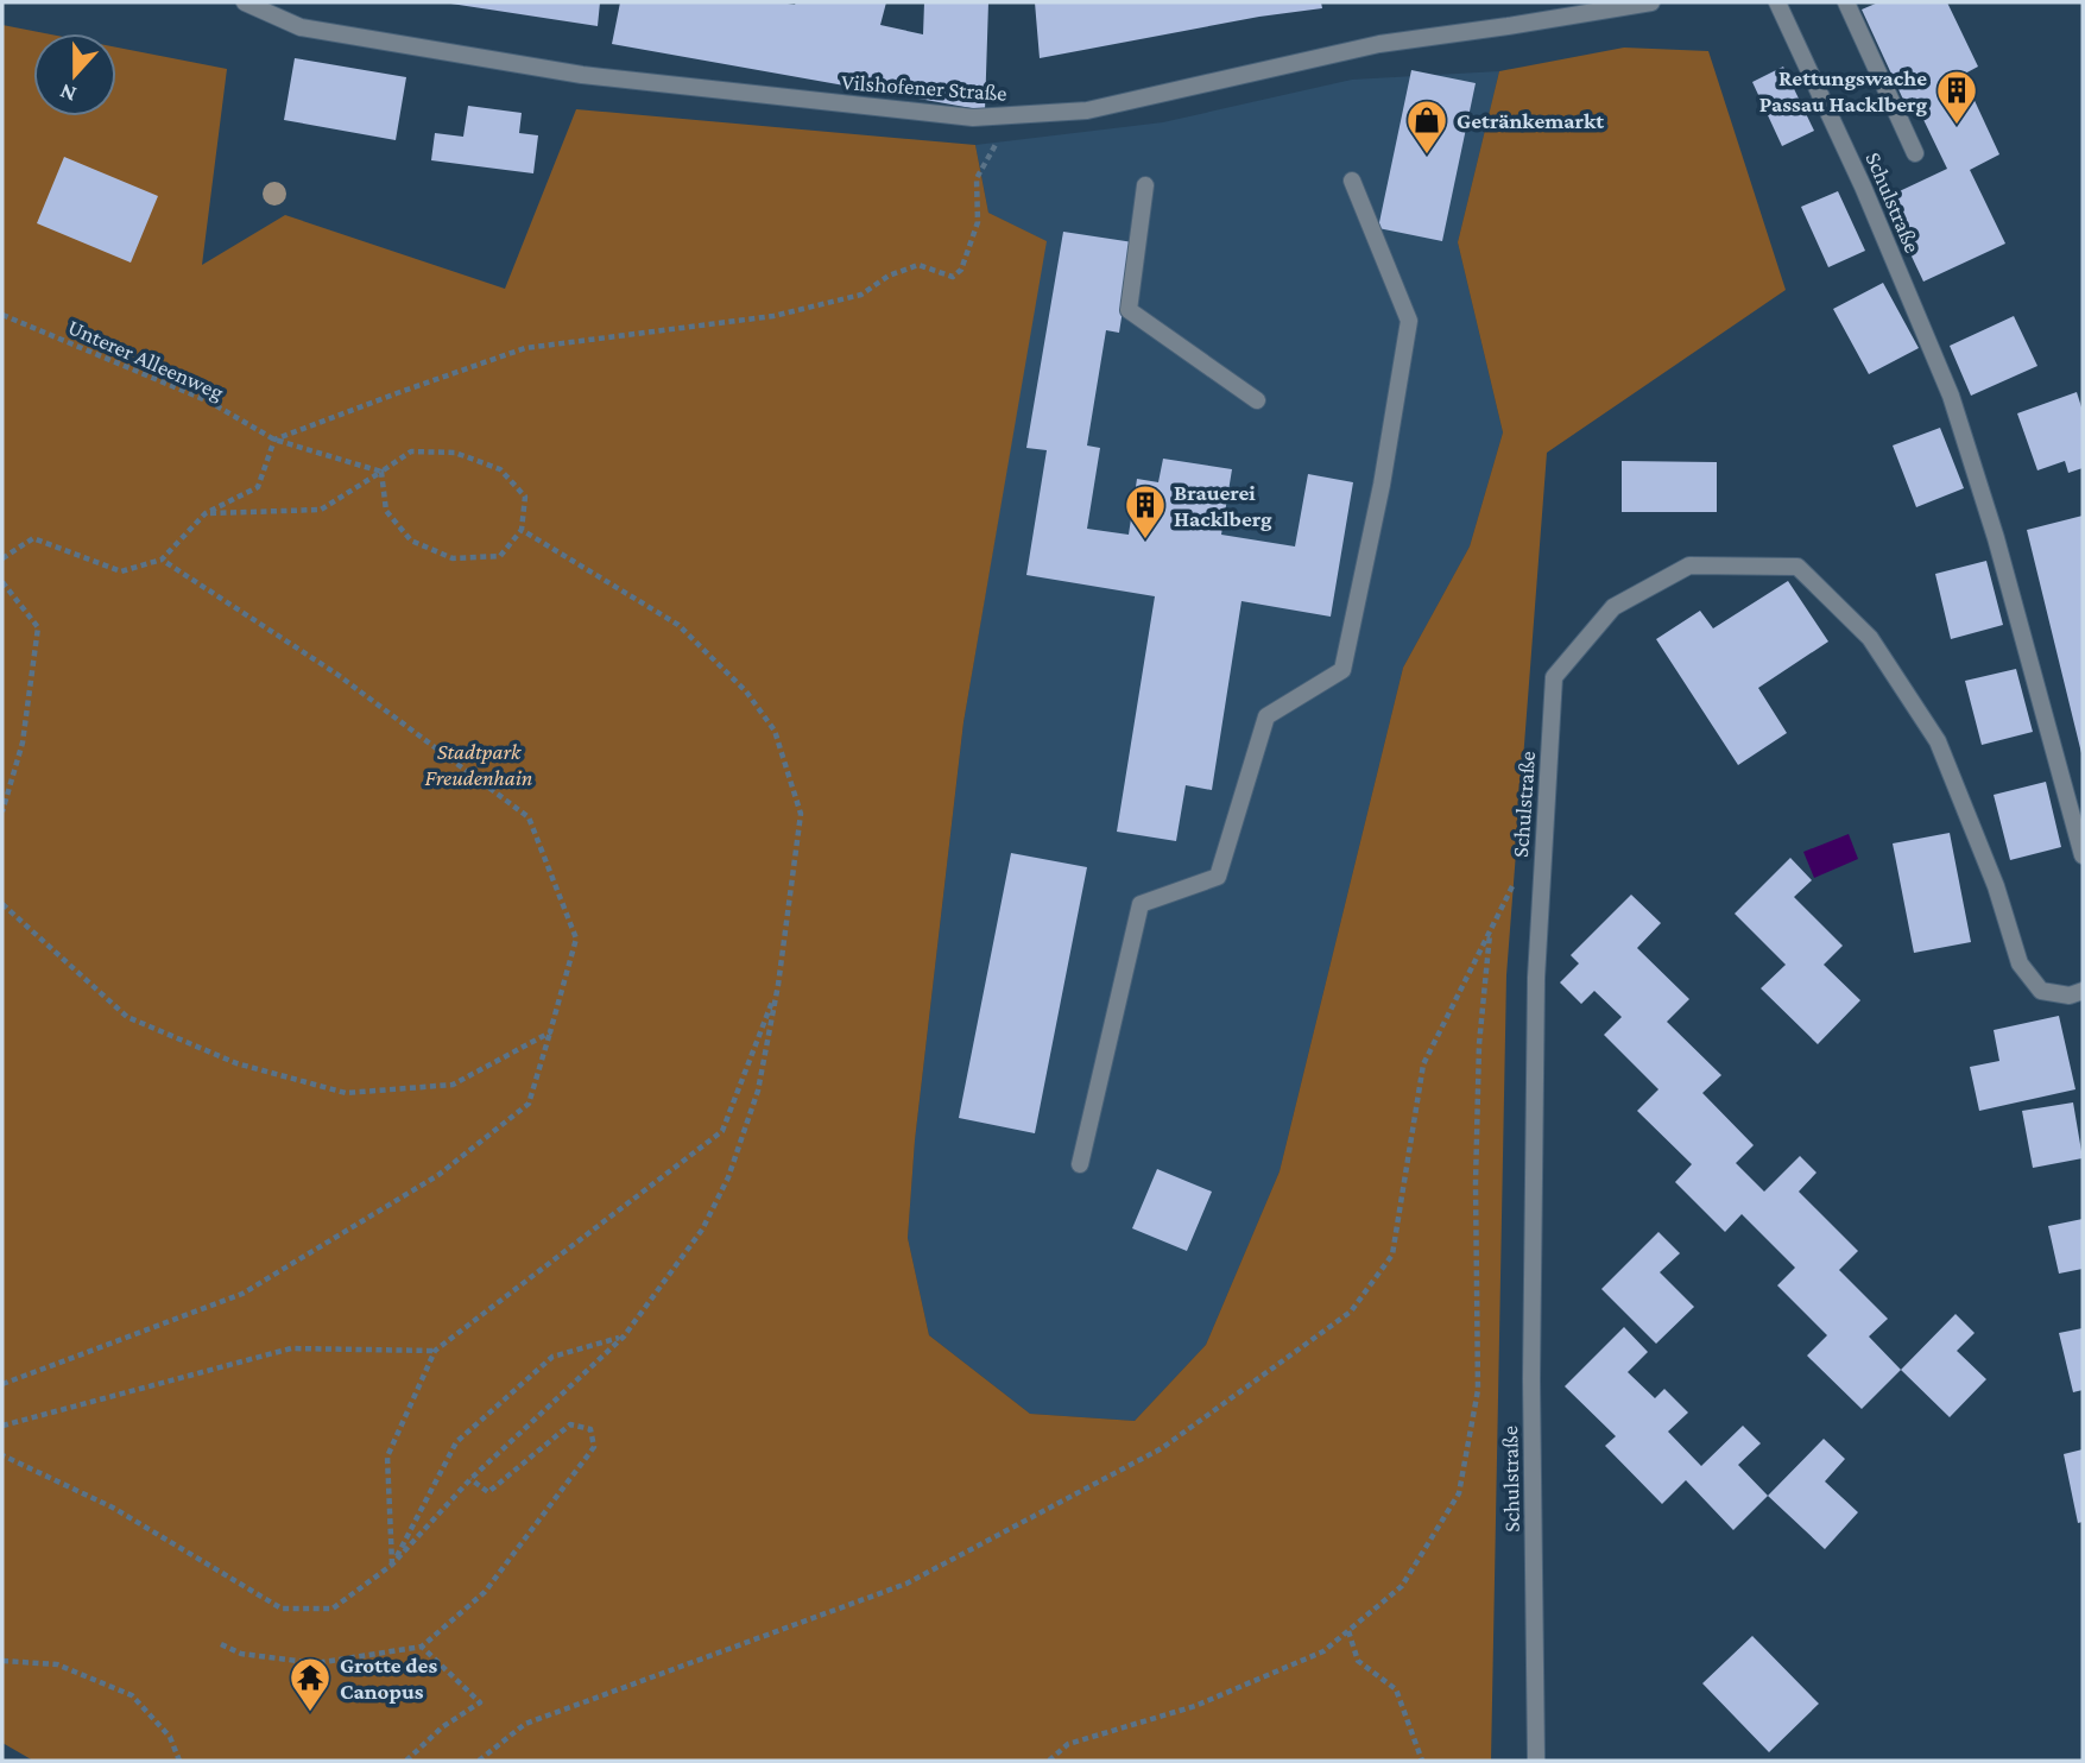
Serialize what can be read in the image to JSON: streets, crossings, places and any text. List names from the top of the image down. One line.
{"streets":{"street":["Vilshofener Straße","Schulstraße"],"path":["Unterer Alleenweg"]},"parks":["Stadtpark Freudenhain"],"places":{"building":["Rettungswache Passau Hacklberg","Brauerei Hacklberg"],"shop":["Getränkemarkt"],"temple":["Grotte des Canopus"]},"north":"bottom"}
